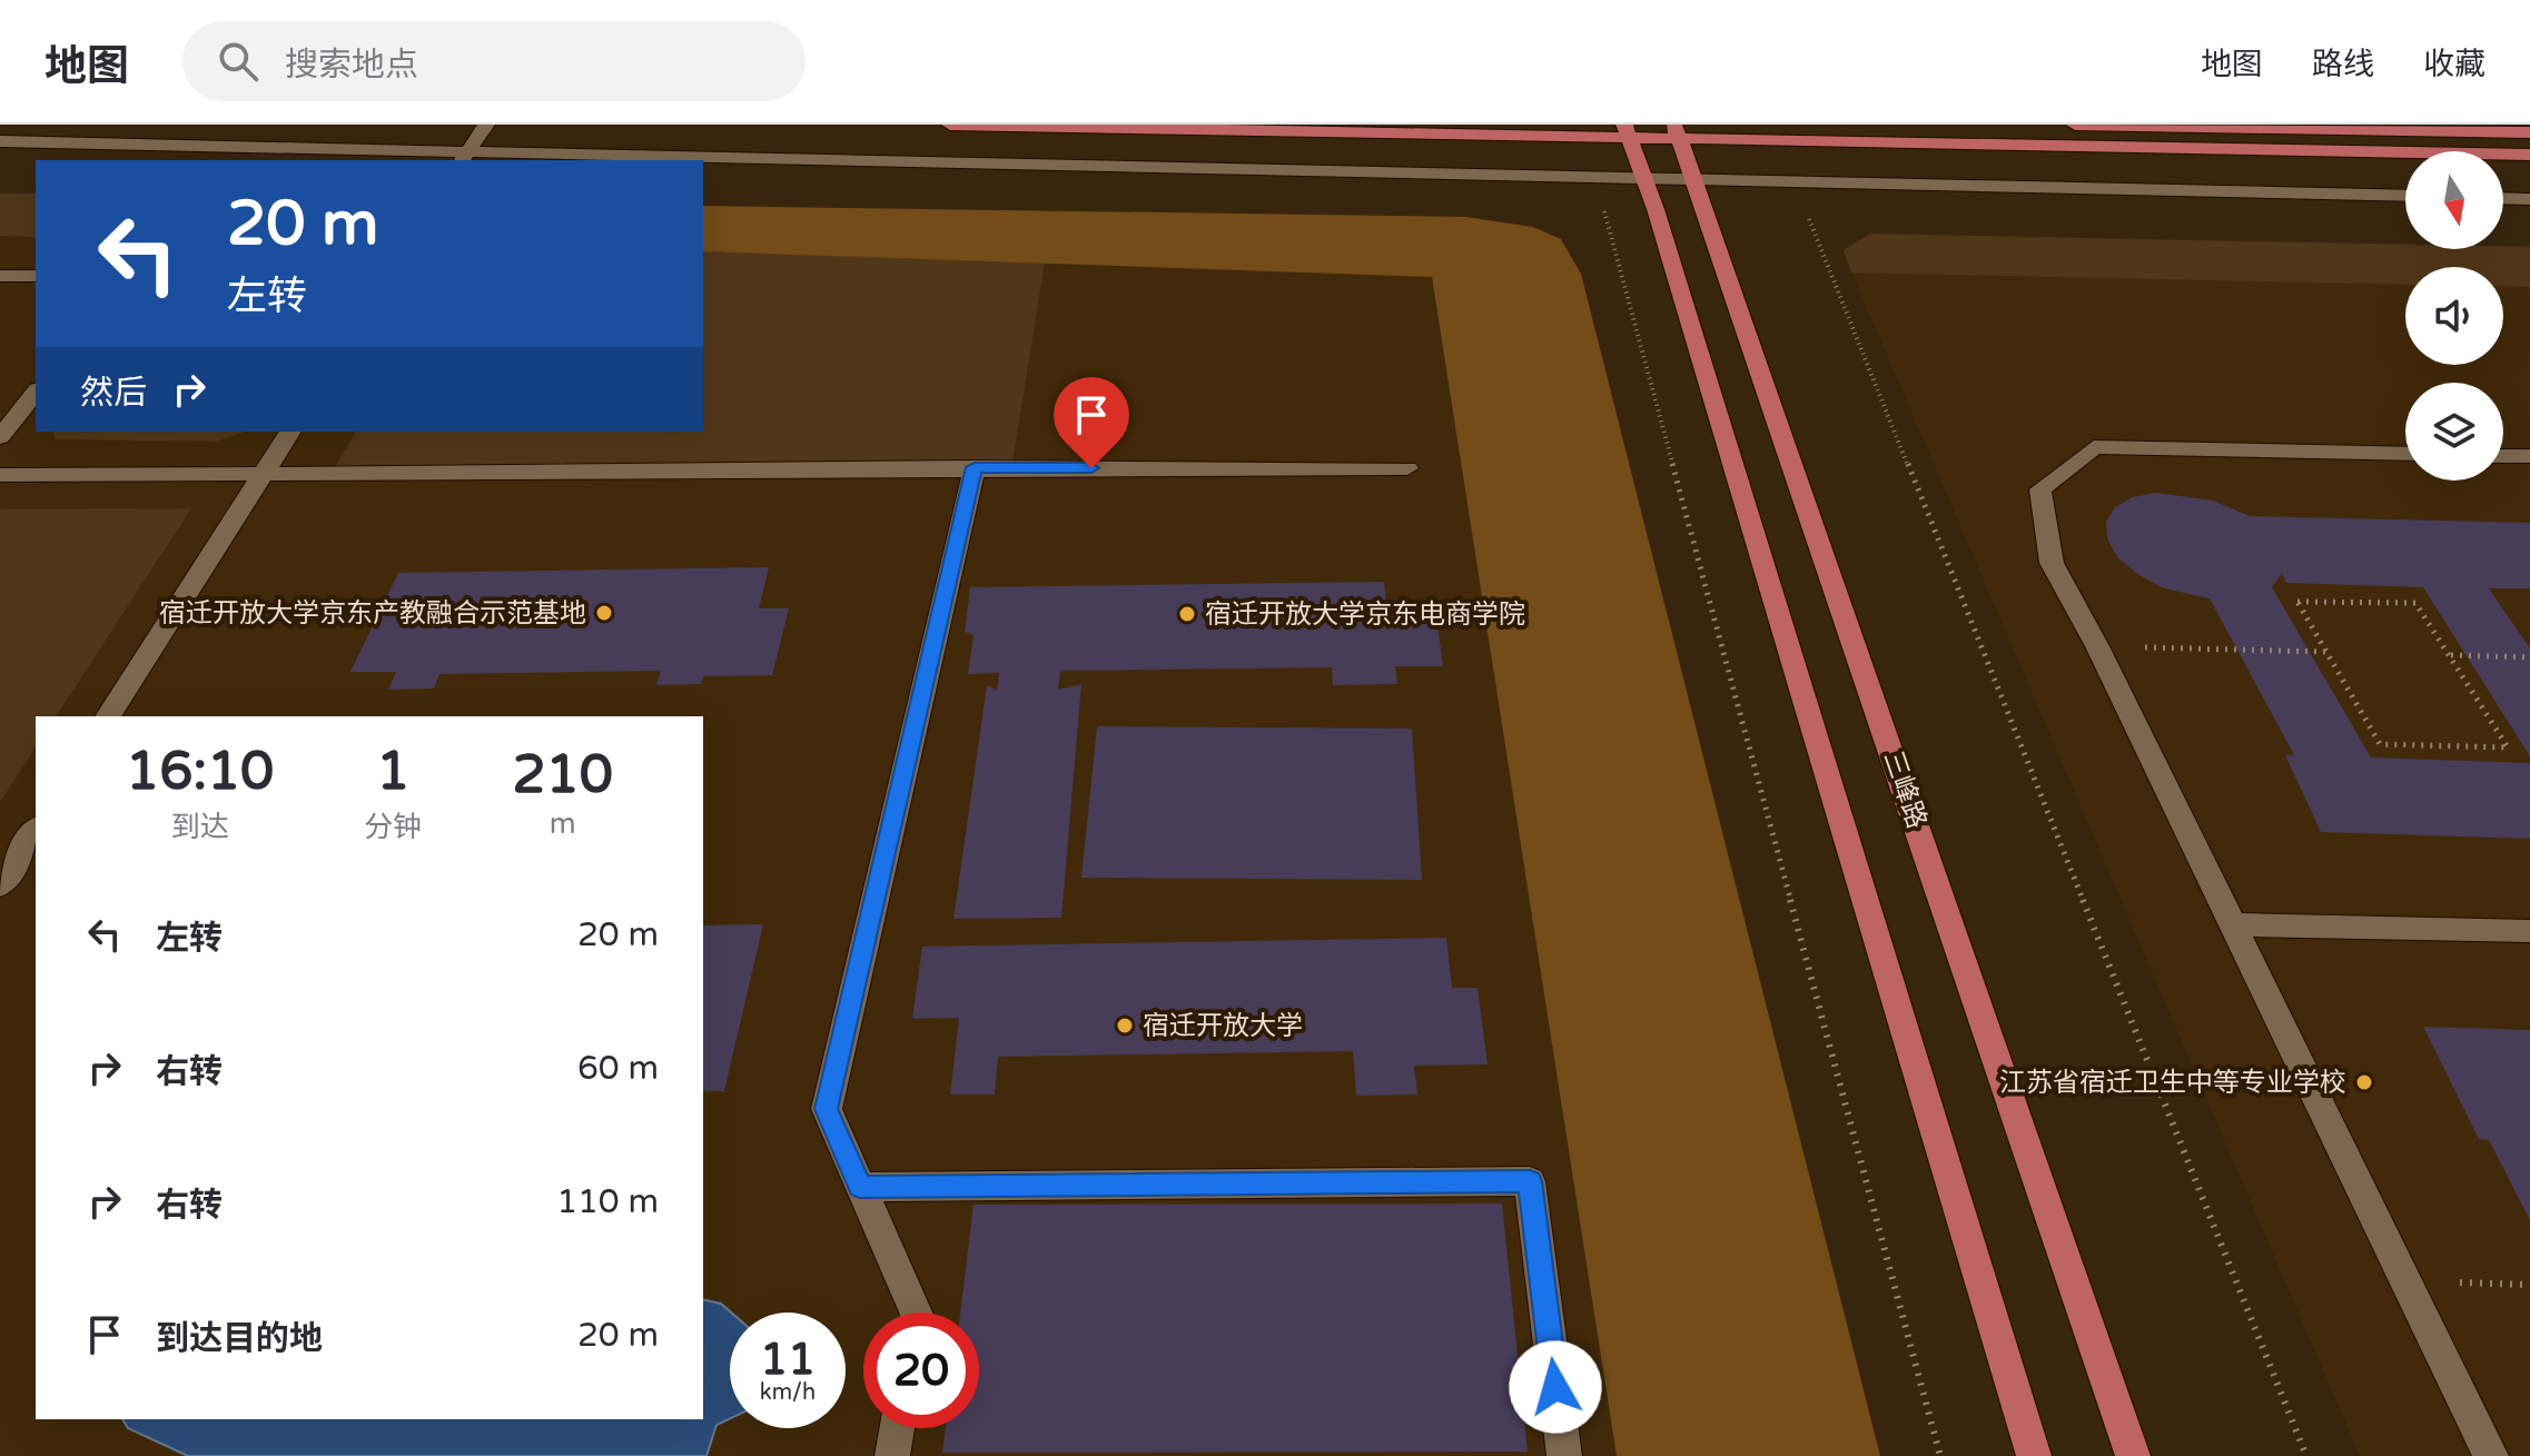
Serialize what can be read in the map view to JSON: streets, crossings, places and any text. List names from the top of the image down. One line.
{"streets":{"main road":["三峰路"]},"places":["宿迁开放大学京东产教融合示范基地","宿迁开放大学京东电商学院","宿迁开放大学","江苏省宿迁卫生中等专业学校"],"north":"bottom","page":{"header":"地图","search":"搜索地点","nav":["地图","路线","收藏"],"turn":["20 m","左转"],"then":"然后","eta":["16:10","到达","1","分钟","210","m"],"list":[{"name":"左转","value":"20 m"},{"name":"右转","value":"60 m"},{"name":"右转","value":"110 m"},{"name":"到达目的地","value":"20 m"}],"speed":"11 km/h","limit":"20"}}
